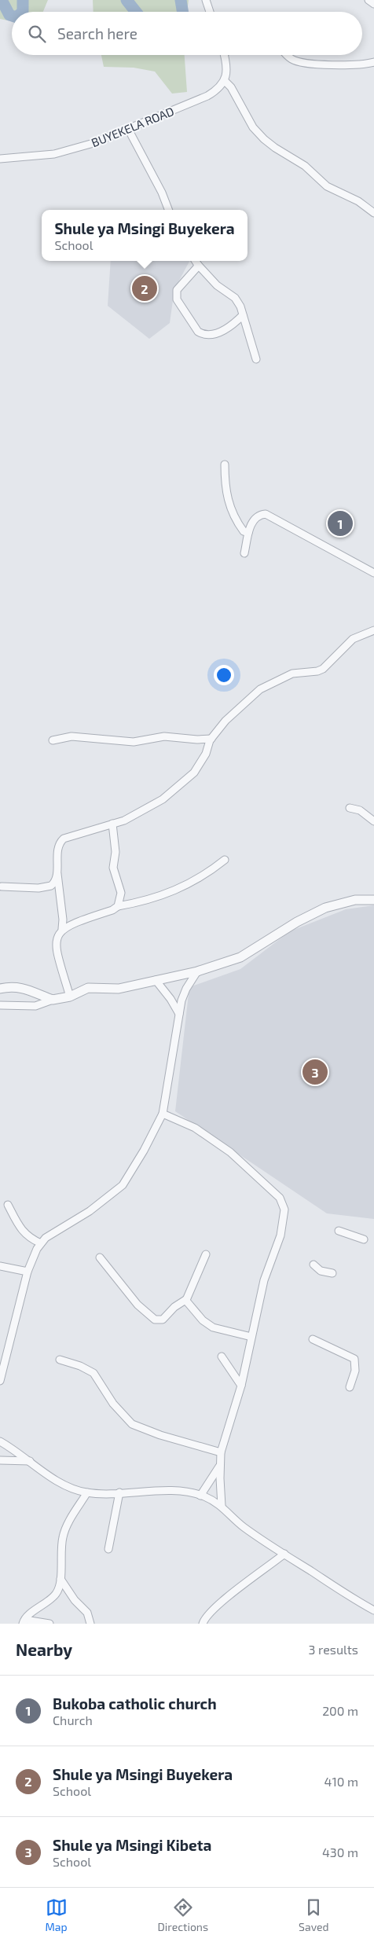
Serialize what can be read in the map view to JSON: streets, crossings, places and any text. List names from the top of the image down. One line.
{"streets":{"street":["BUYEKELA ROAD"]},"page":{"search":"Search here","popup":["Shule ya Msingi Buyekera","School"],"pins":["2","1","3"],"heading":["Nearby","3 results"],"list":[{"mark":"1","name":"Bukoba catholic church","note":"Church","value":"200 m"},{"mark":"2","name":"Shule ya Msingi Buyekera","note":"School","value":"410 m"},{"mark":"3","name":"Shule ya Msingi Kibeta","note":"School","value":"430 m"}],"nav":["Map","Directions","Saved"]}}
